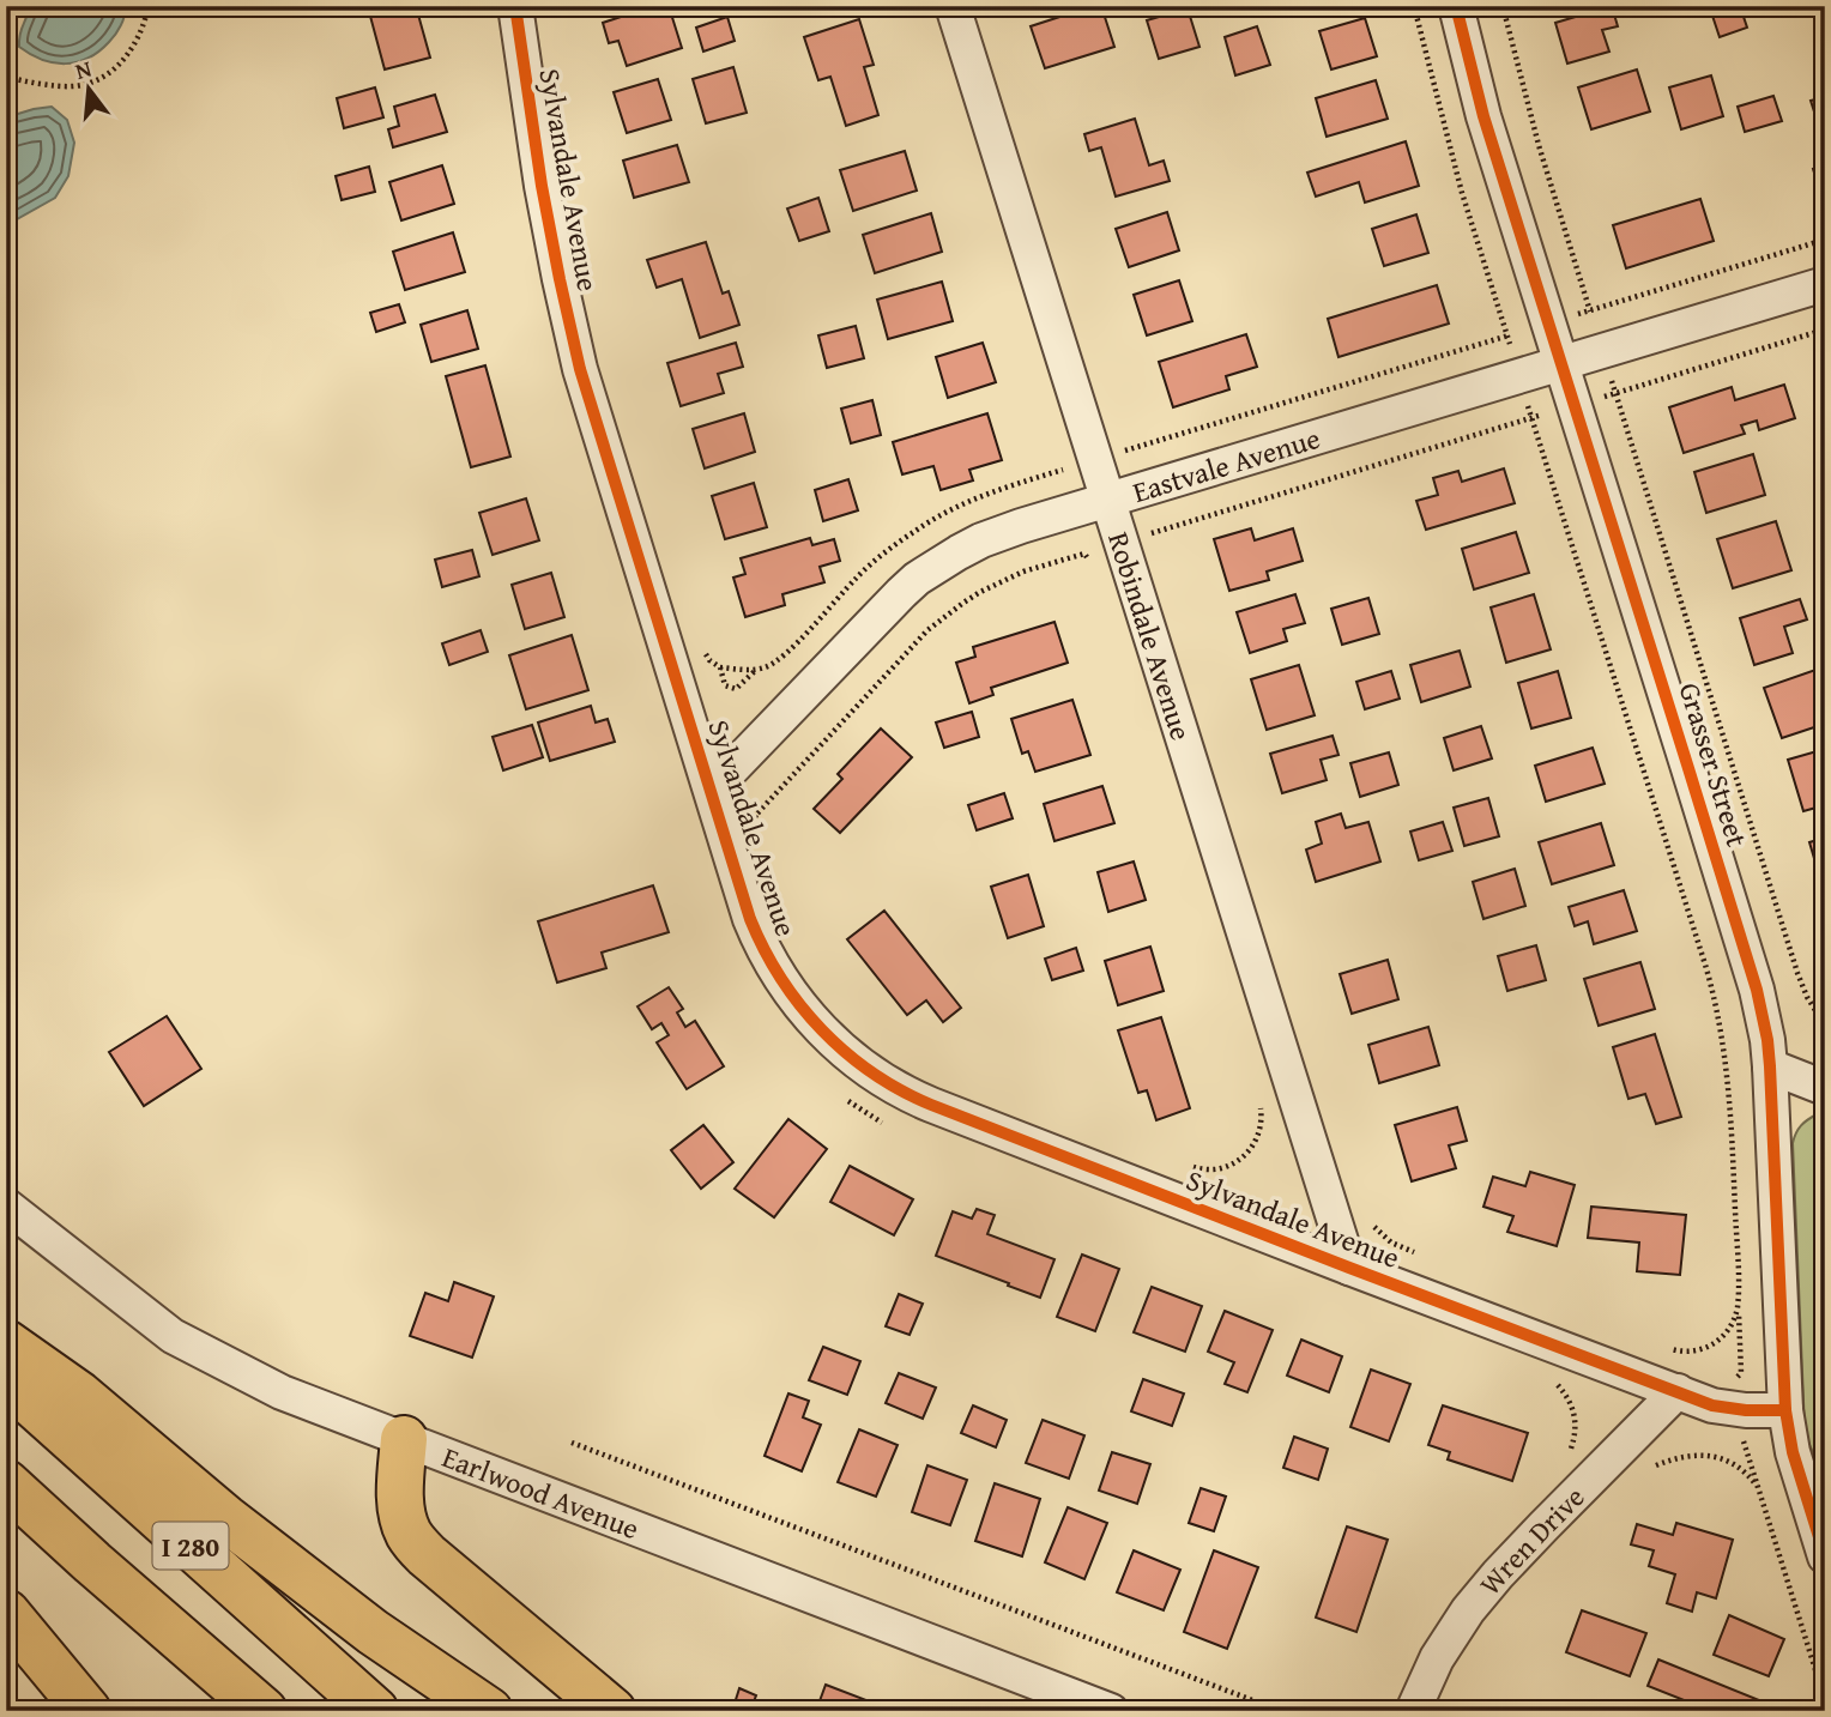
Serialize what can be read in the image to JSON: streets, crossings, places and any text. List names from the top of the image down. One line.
{"streets":{"highway":["I 280"],"street":["Sylvandale Avenue","Eastvale Avenue","Robindale Avenue","Grasser Street","Earlwood Avenue","Wren Drive"]},"crossings":[["Sylvandale Avenue","Eastvale Avenue"],["Sylvandale Avenue","Robindale Avenue"],["Sylvandale Avenue","Grasser Street"],["Sylvandale Avenue","Wren Drive"],["Eastvale Avenue","Robindale Avenue"],["Eastvale Avenue","Grasser Street"]],"north":"top"}
